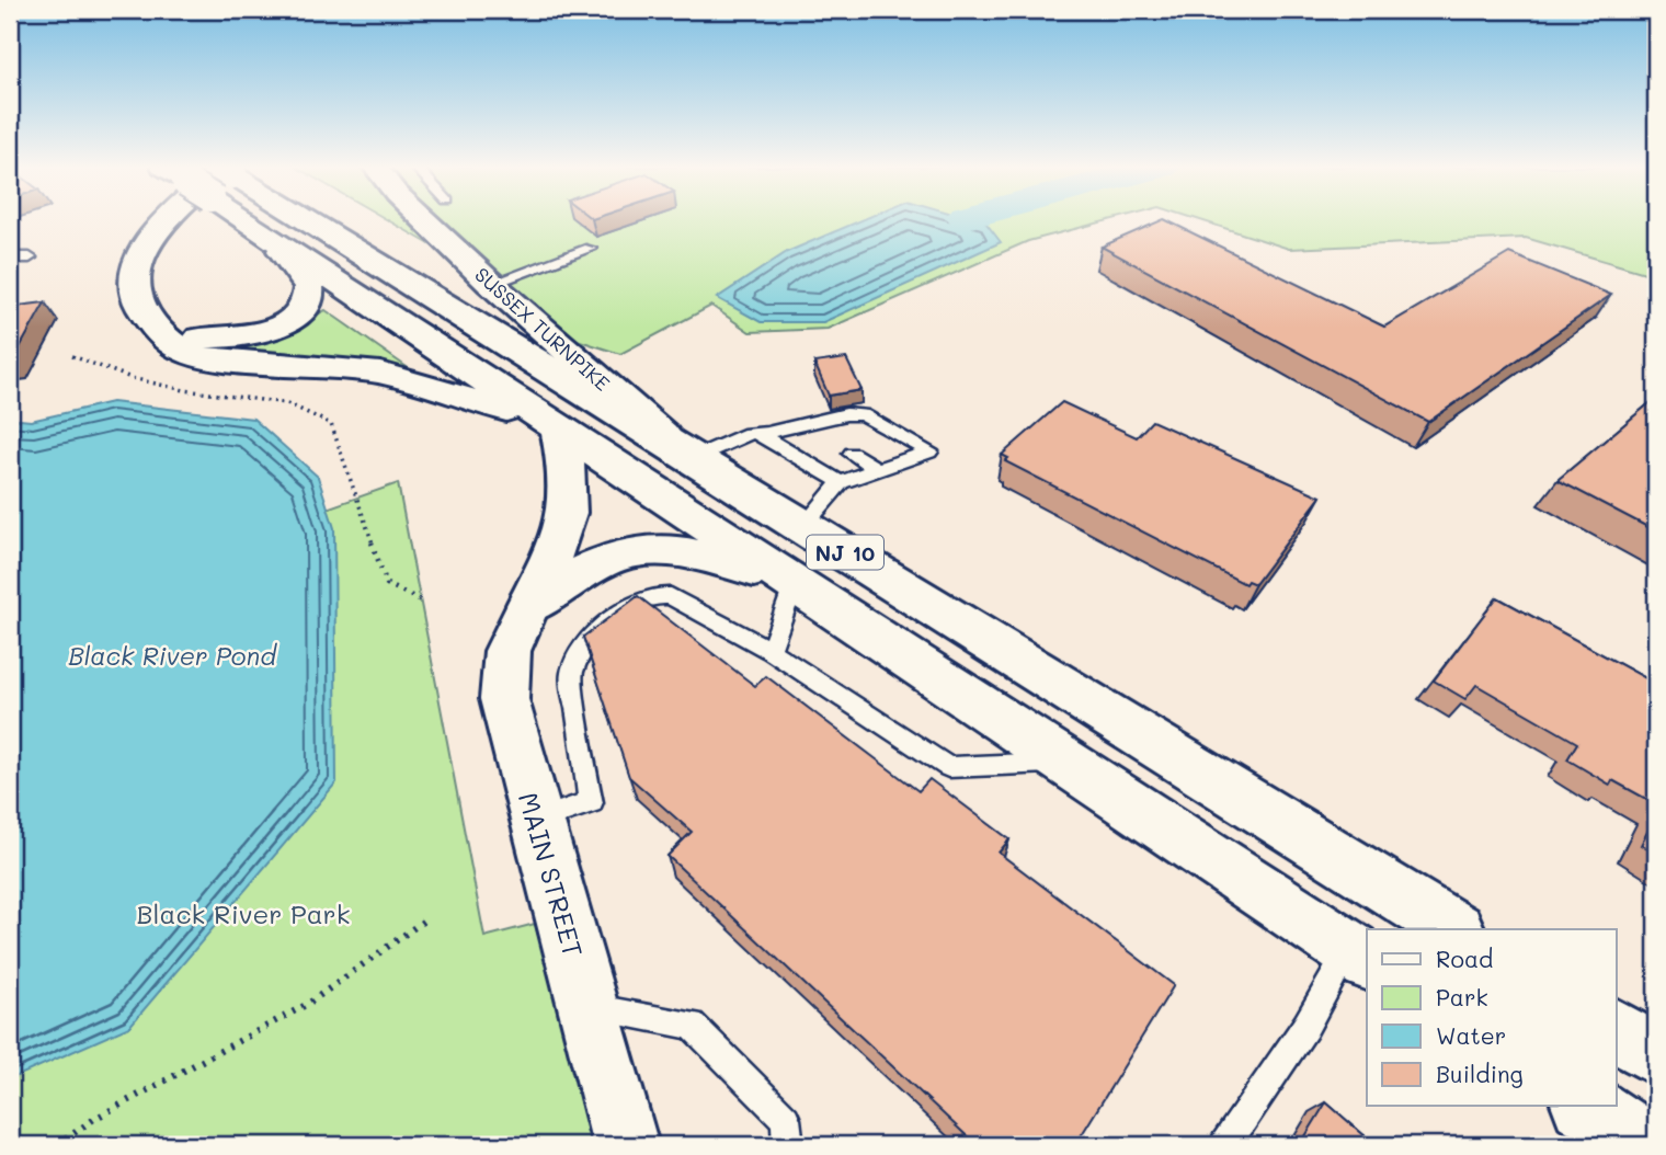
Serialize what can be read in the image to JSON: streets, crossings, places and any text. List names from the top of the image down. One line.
{"streets":{"main road":["SUSSEX TURNPIKE","NJ 10","MAIN STREET"]},"crossings":[["SUSSEX TURNPIKE","NJ 10"],["NJ 10","MAIN STREET"]],"water":["Black River Pond"],"parks":["Black River Park"],"legend":["Road","Park","Water","Building"]}
